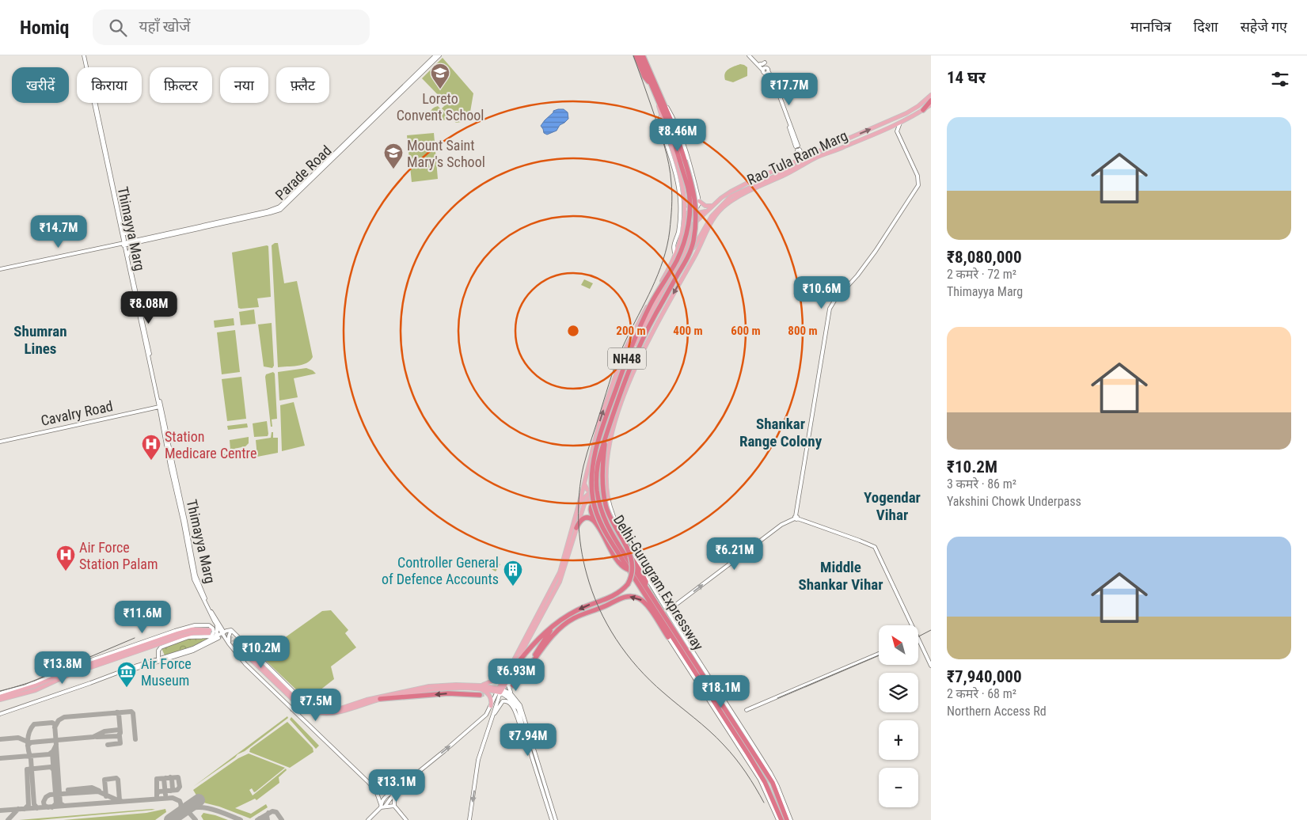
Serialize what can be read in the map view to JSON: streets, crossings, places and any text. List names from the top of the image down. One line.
{"streets":{"highway":["NH48","Delhi-Gurugram Expressway"],"main road":["Rao Tula Ram Marg"],"street":["Parade Road","Thimayya Marg","Cavalry Road"]},"crossings":[["Rao Tula Ram Marg","Delhi-Gurugram Expressway"],["Parade Road","Thimayya Marg"],["Thimayya Marg","Cavalry Road"]],"districts":["Shumran Lines","Shankar Range Colony","Yogendar Vihar","Middle Shankar Vihar"],"places":{"school or university":["Loreto Convent School","Mount Saint Mary's School"],"hospital":["Station Medicare Centre","Air Force Station Palam"],"building":["Controller General of Defence Accounts"],"museum":["Air Force Museum"]},"north":"top left","page":{"header":"Homiq","search":"यहाँ खोजें","nav":["मानचित्र","दिशा","सहेजे गए"],"heading":"14 घर","chip":["खरीदें","किराया","फ़िल्टर","नया","फ़्लैट"],"price":["₹17.7M","₹8.46M","₹14.7M","₹10.6M","₹8.08M","₹6.21M","₹11.6M","₹10.2M","₹13.8M","₹6.93M","₹18.1M","₹7.5M","₹7.94M","₹13.1M"],"list":[{"name":"₹8,080,000","note":"2 कमरे · 72 m² · Thimayya Marg"},{"name":"₹10.2M","note":"3 कमरे · 86 m² · Yakshini Chowk Underpass"},{"name":"₹7,940,000","note":"2 कमरे · 68 m² · Northern Access Rd"}],"map_buttons":["+","−"]},"rings":["200 m","400 m","600 m","800 m"]}
